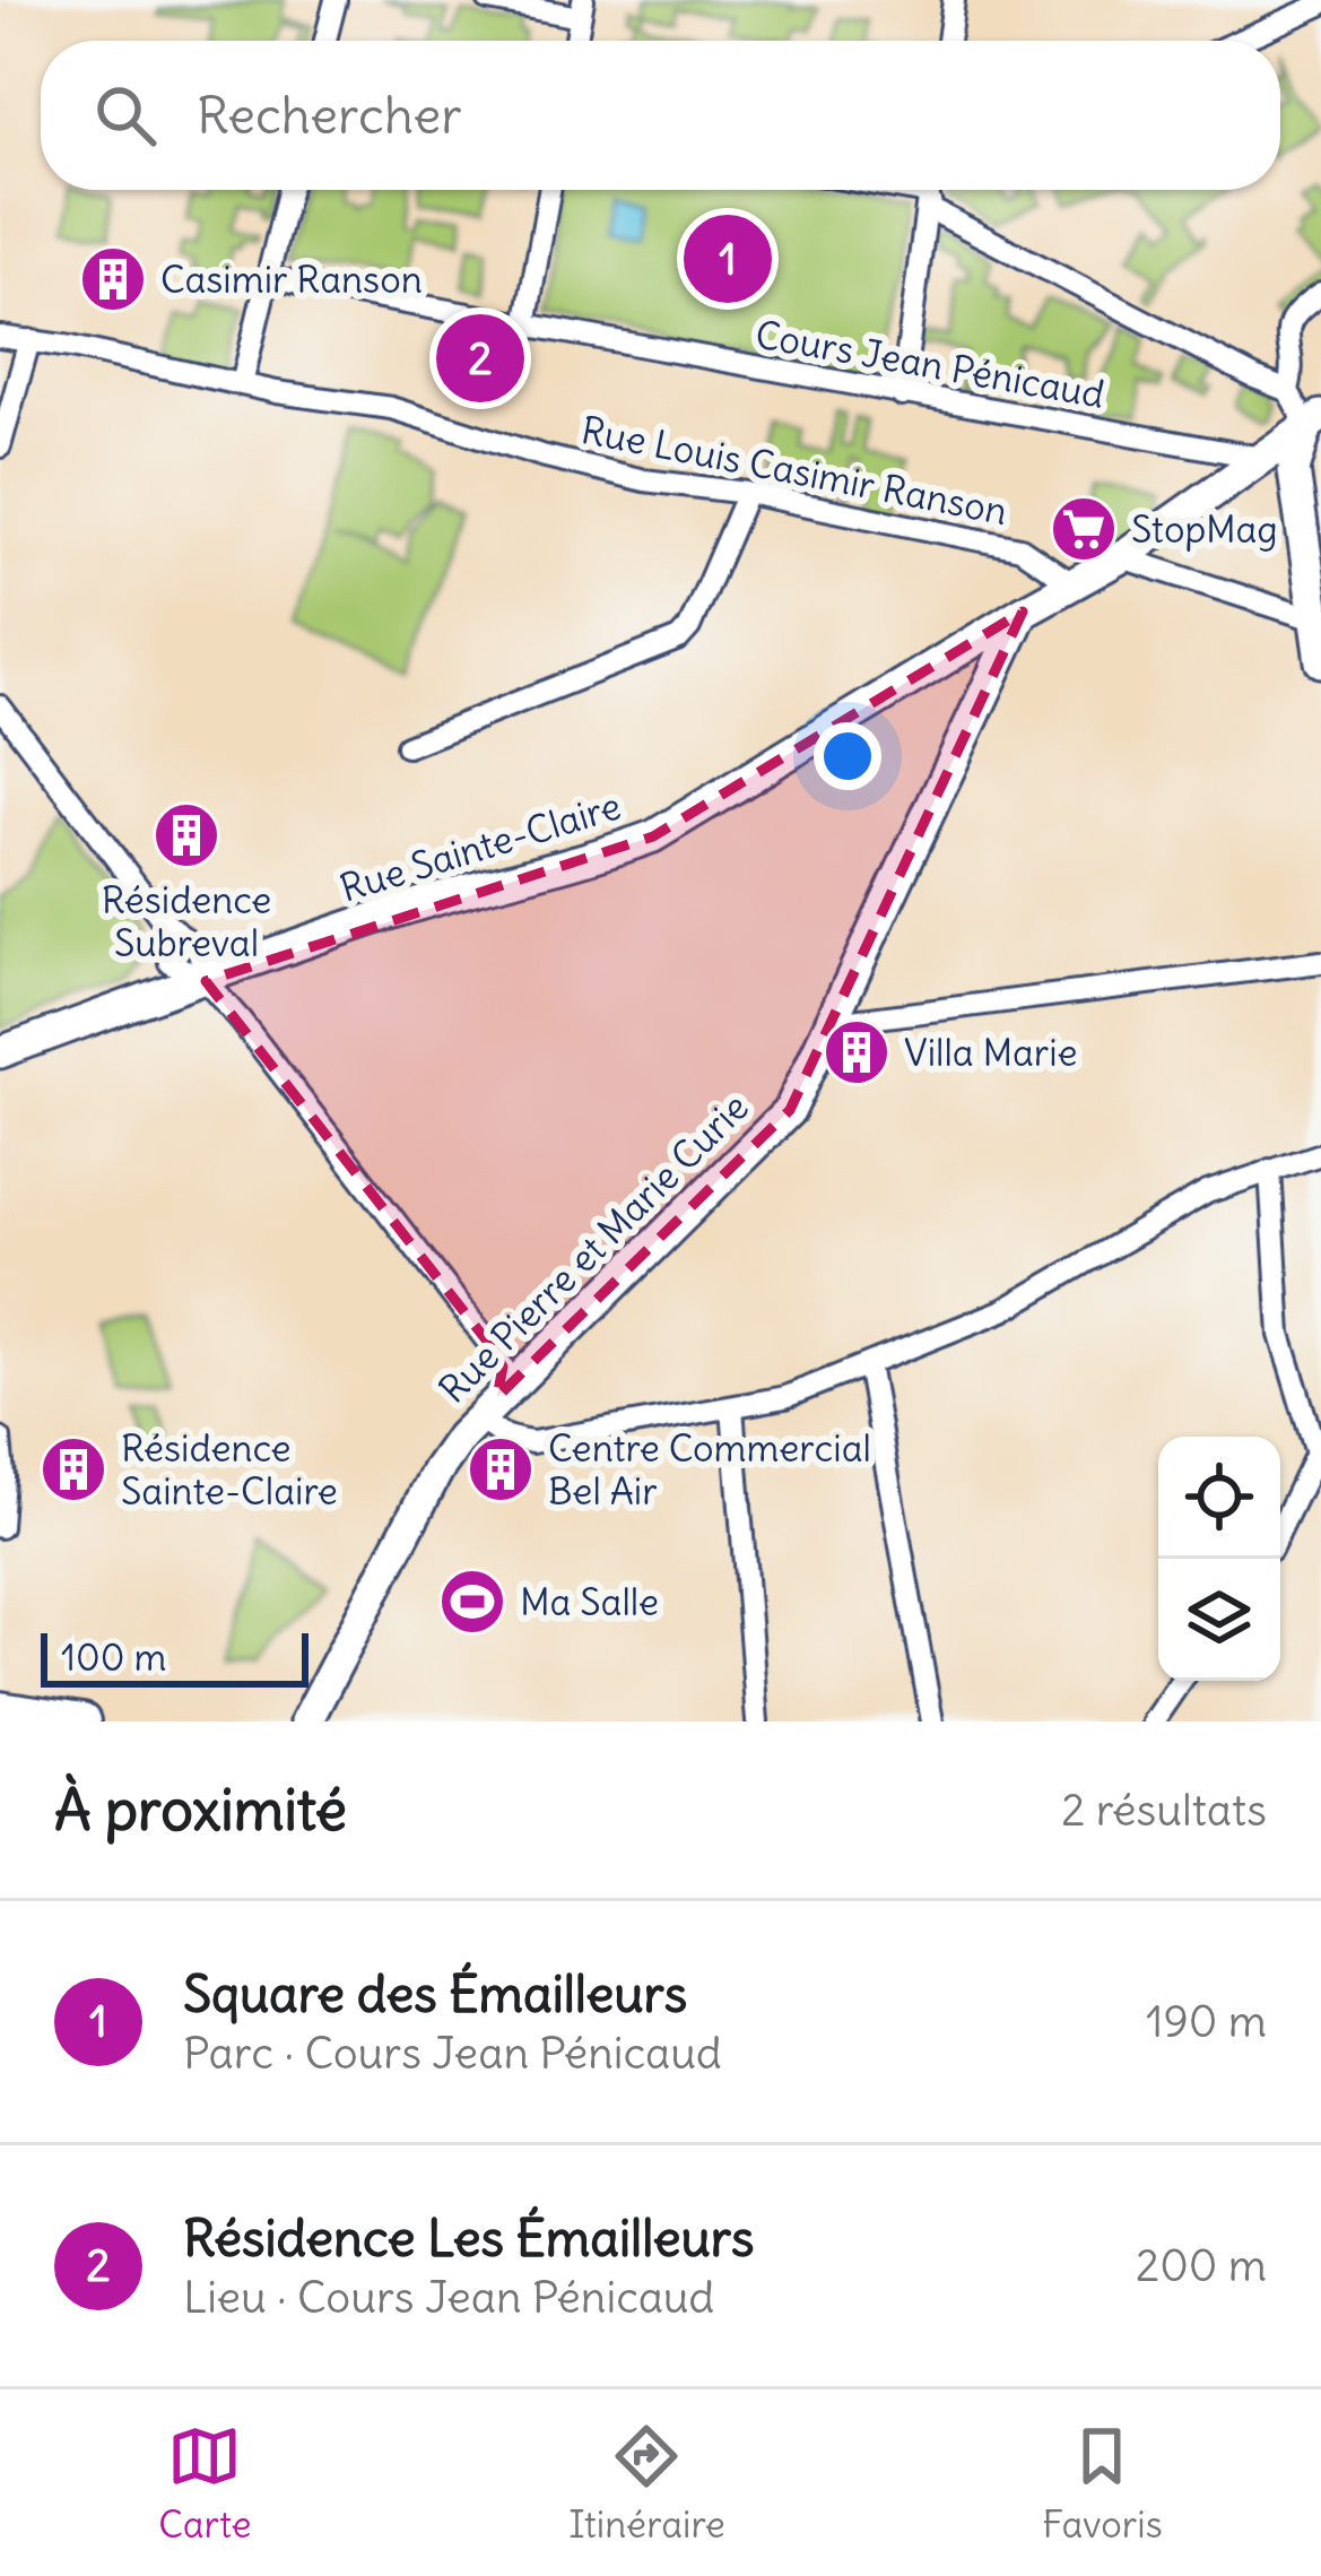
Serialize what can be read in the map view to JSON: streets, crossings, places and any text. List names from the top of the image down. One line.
{"streets":{"street":["Cours Jean Pénicaud","Rue Louis Casimir Ranson","Rue Sainte-Claire","Rue Pierre et Marie Curie"]},"crossings":[["Cours Jean Pénicaud","Rue Sainte-Claire"],["Rue Louis Casimir Ranson","Rue Sainte-Claire"],["Rue Sainte-Claire","Rue Pierre et Marie Curie"]],"places":{"building":["Casimir Ranson","Résidence Subreval","Villa Marie","Résidence Sainte-Claire","Centre Commercial Bel Air"],"supermarket":["StopMag"],"sports":["Ma Salle"]},"scale_bar":"100 m","page":{"search":"Rechercher","pins":["1","2"],"scale":"100 m","heading":["À proximité","2 résultats"],"list":[{"mark":"1","name":"Square des Émailleurs","note":"Parc · Cours Jean Pénicaud","value":"190 m"},{"mark":"2","name":"Résidence Les Émailleurs","note":"Lieu · Cours Jean Pénicaud","value":"200 m"}],"nav":["Carte","Itinéraire","Favoris"]}}
